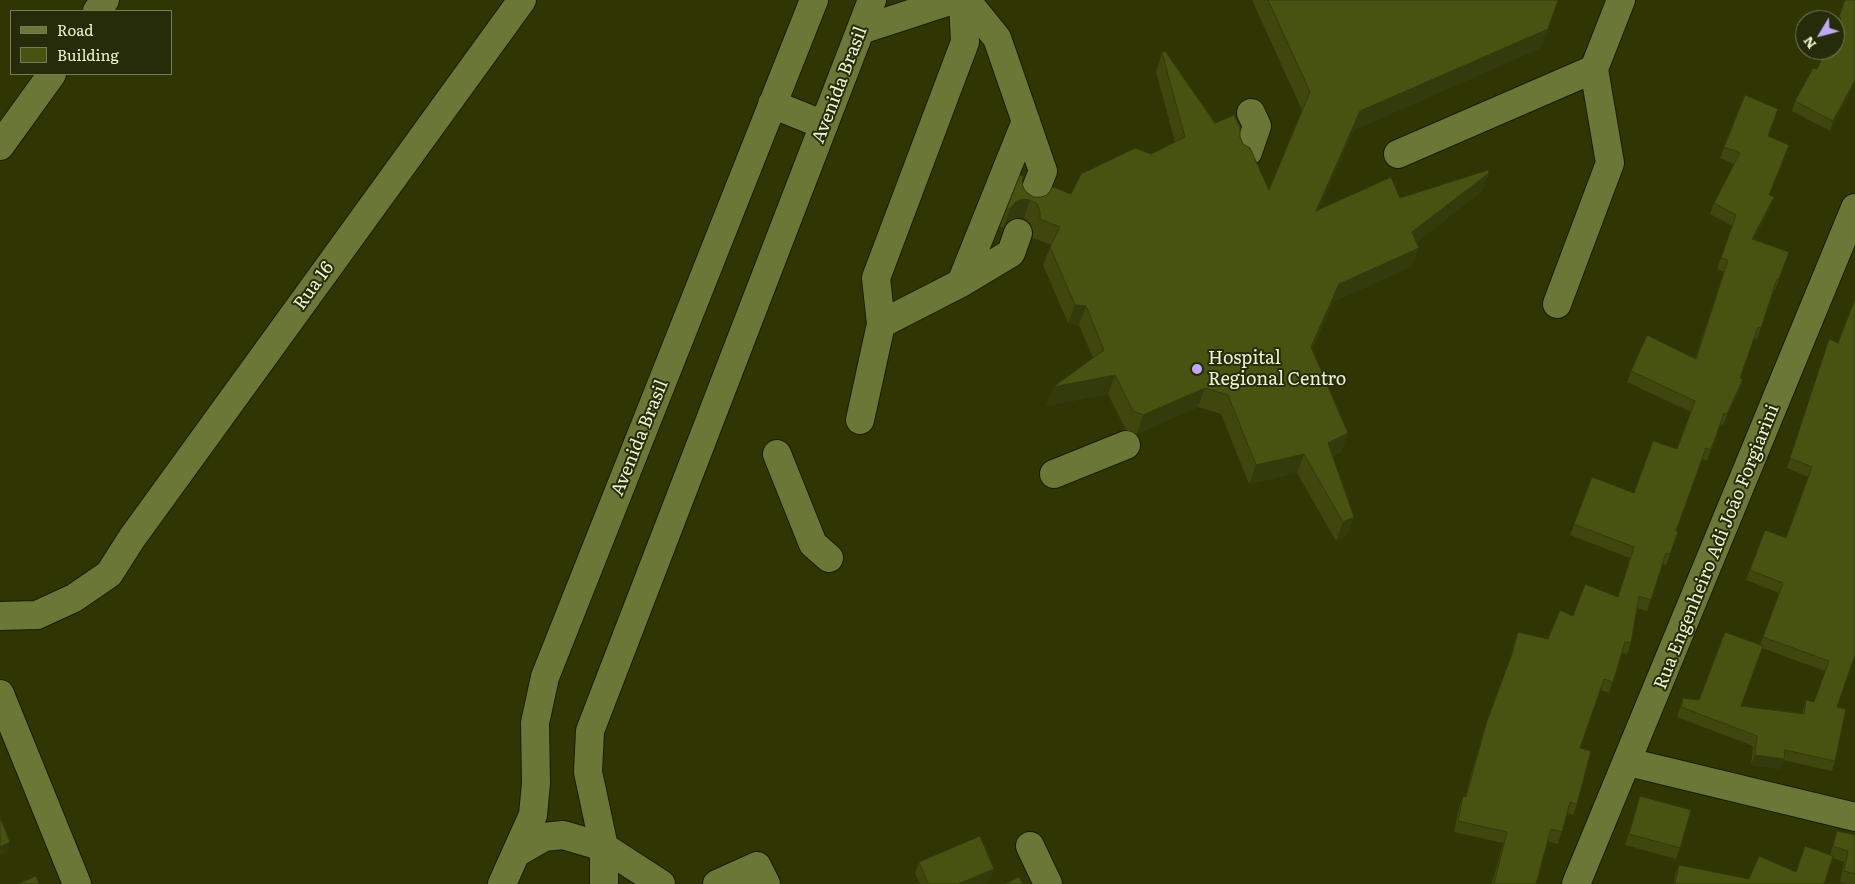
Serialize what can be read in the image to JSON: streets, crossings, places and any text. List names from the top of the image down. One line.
{"streets":{"street":["Avenida Brasil","Rua 16","Rua Engenheiro Adi João Forgiarini"]},"places":["Hospital Regional Centro"],"legend":["Road","Building"],"north":"bottom left"}
